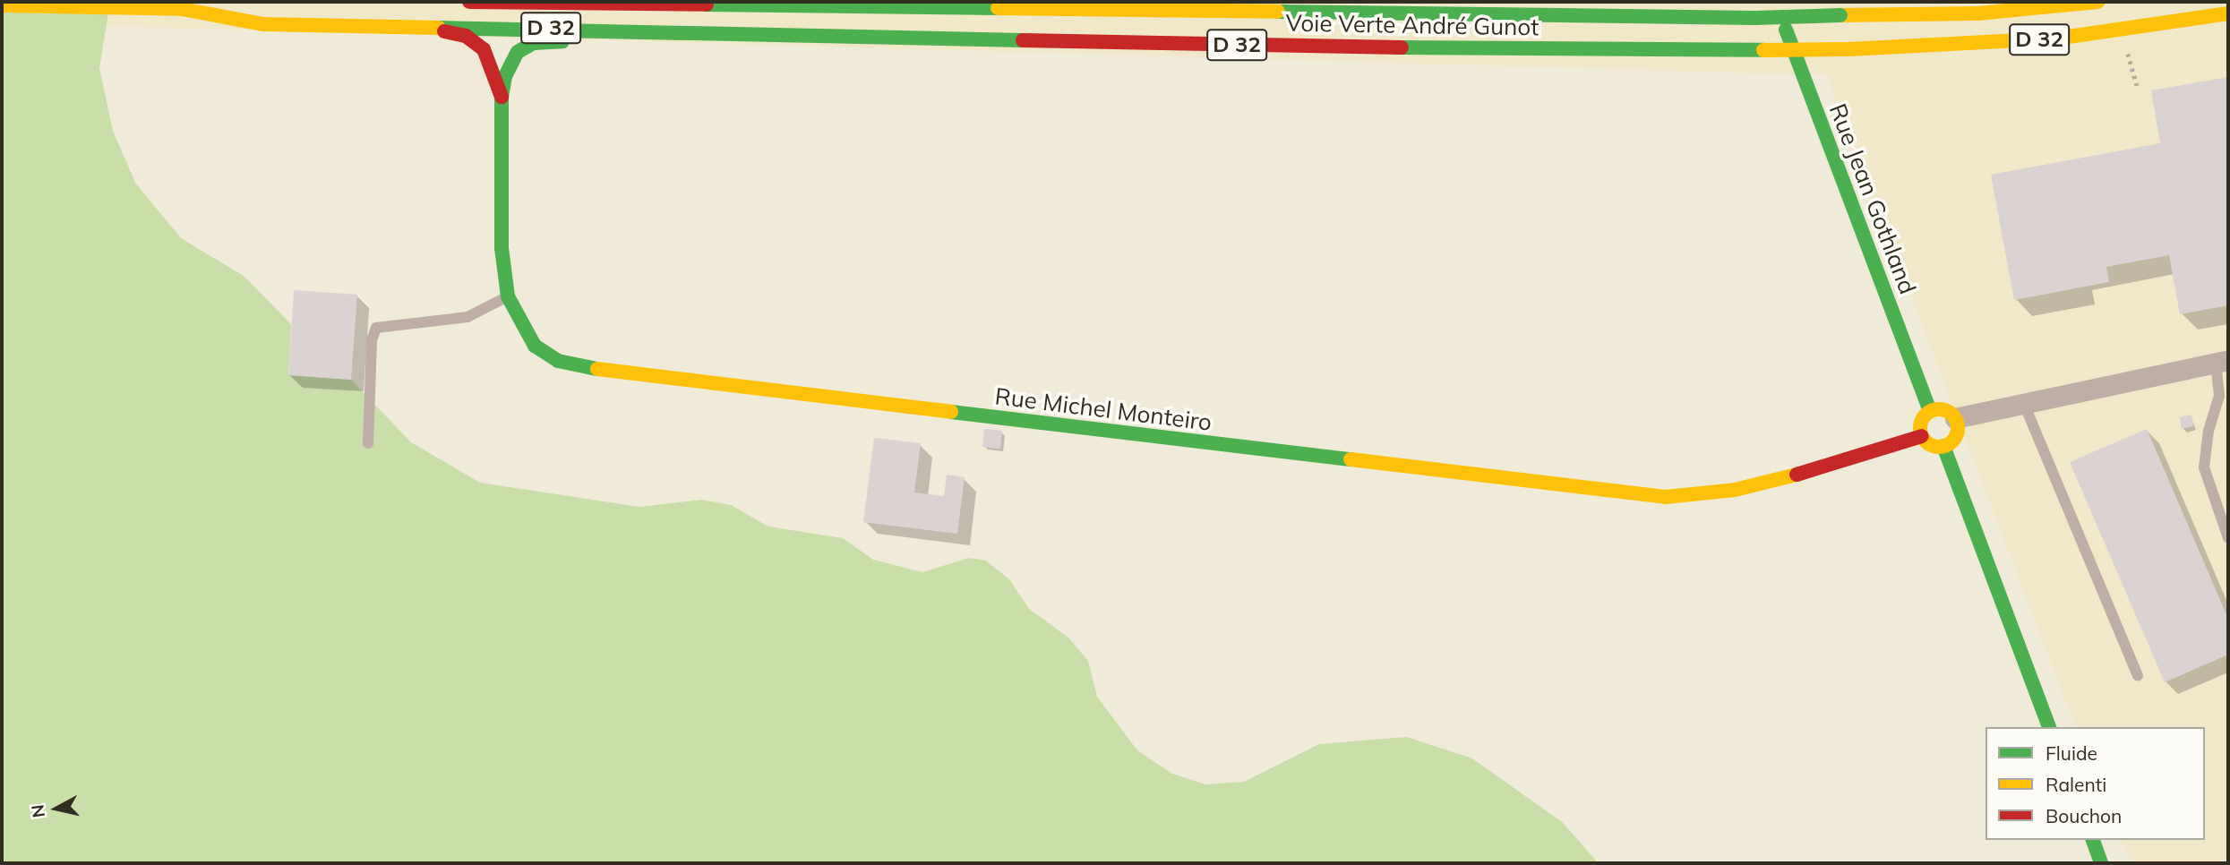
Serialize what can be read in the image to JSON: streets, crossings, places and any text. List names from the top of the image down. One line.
{"streets":{"main road":["Voie Verte André Gunot","D 32","Rue Jean Gothland","Rue Michel Monteiro"]},"crossings":[["Rue Jean Gothland","Rue Michel Monteiro"]],"legend":["Fluide","Ralenti","Bouchon"],"north":"left"}
